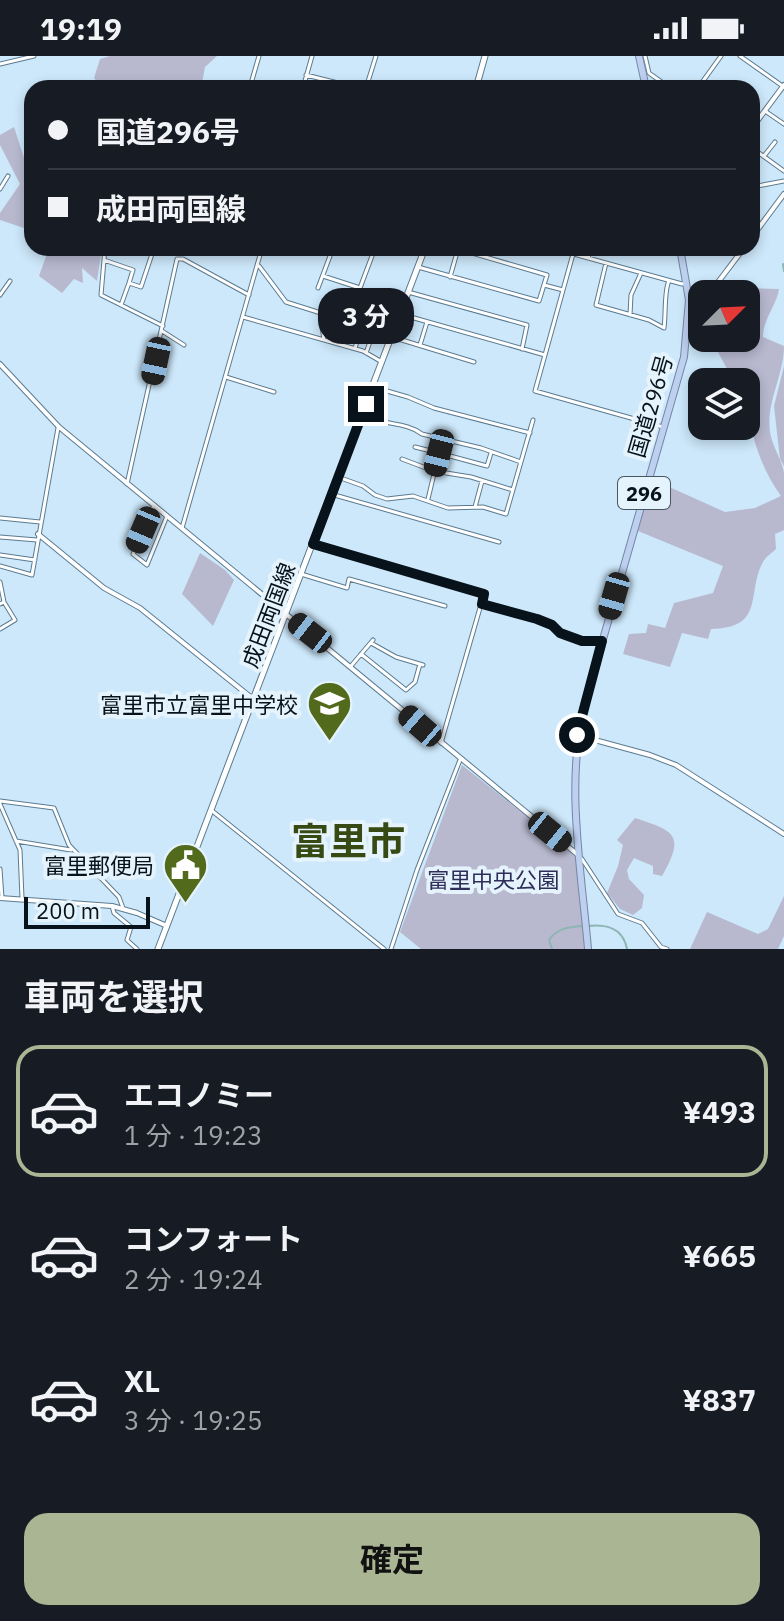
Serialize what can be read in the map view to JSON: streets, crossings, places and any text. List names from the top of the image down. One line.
{"streets":{"highway":["国道296号","296"],"main road":["成田両国線"]},"districts":["富里市"],"parks":["富里中央公園"],"places":{"school or university":["富里市立富里中学校"],"public building":["富里郵便局"]},"scale_bar":"200 m","north":"top right","page":{"status":"19:19","banner":["国道296号","成田両国線"],"bubble":"3 分","scale":"200 m","heading":"車両を選択","list":[{"name":"エコノミー","note":"1 分 · 19:23","value":"¥493"},{"name":"コンフォート","note":"2 分 · 19:24","value":"¥665"},{"name":"XL","note":"3 分 · 19:25","value":"¥837"}],"buttons":"確定"}}
